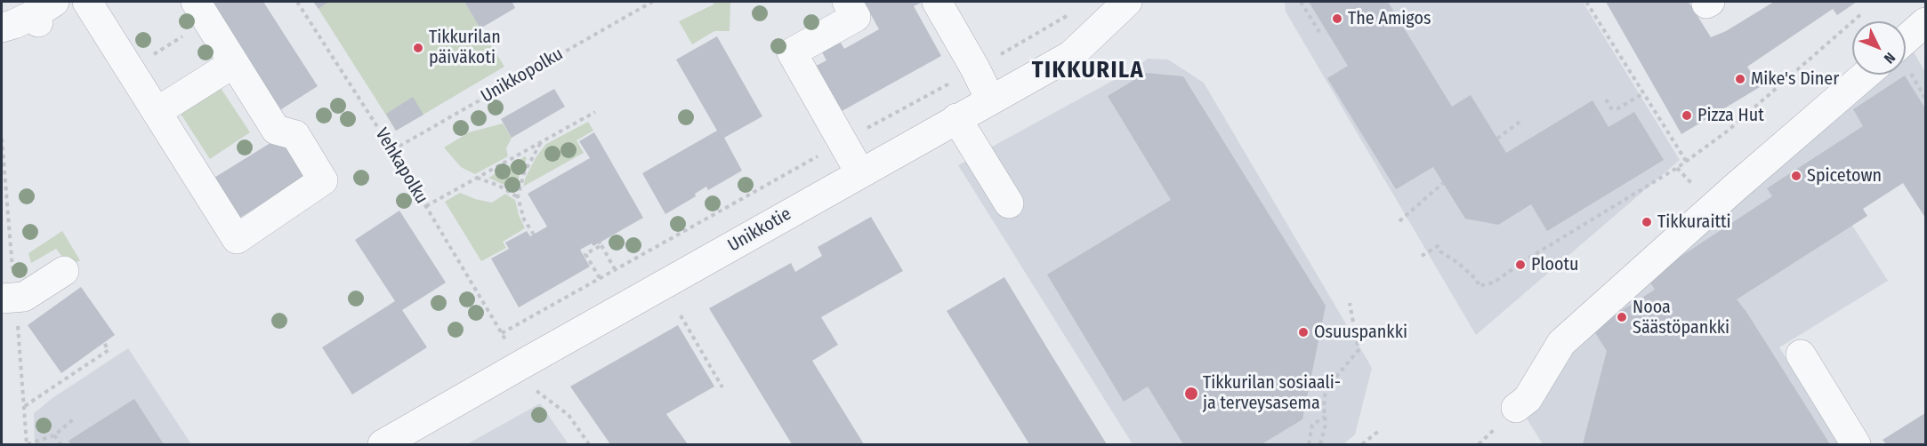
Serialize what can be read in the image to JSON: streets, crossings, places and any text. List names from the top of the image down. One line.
{"streets":{"street":["Unikkotie"],"path":["Unikkopolku","Vehkapolku"]},"crossings":[["Unikkopolku","Vehkapolku"]],"districts":["TIKKURILA"],"places":["The Amigos","Tikkurilan päiväkoti","Mike's Diner","Pizza Hut","Spicetown","Tikkuraitti","Plootu","Nooa Säästöpankki","Osuuspankki","Tikkurilan sosiaali- ja terveysasema"],"north":"bottom right"}
